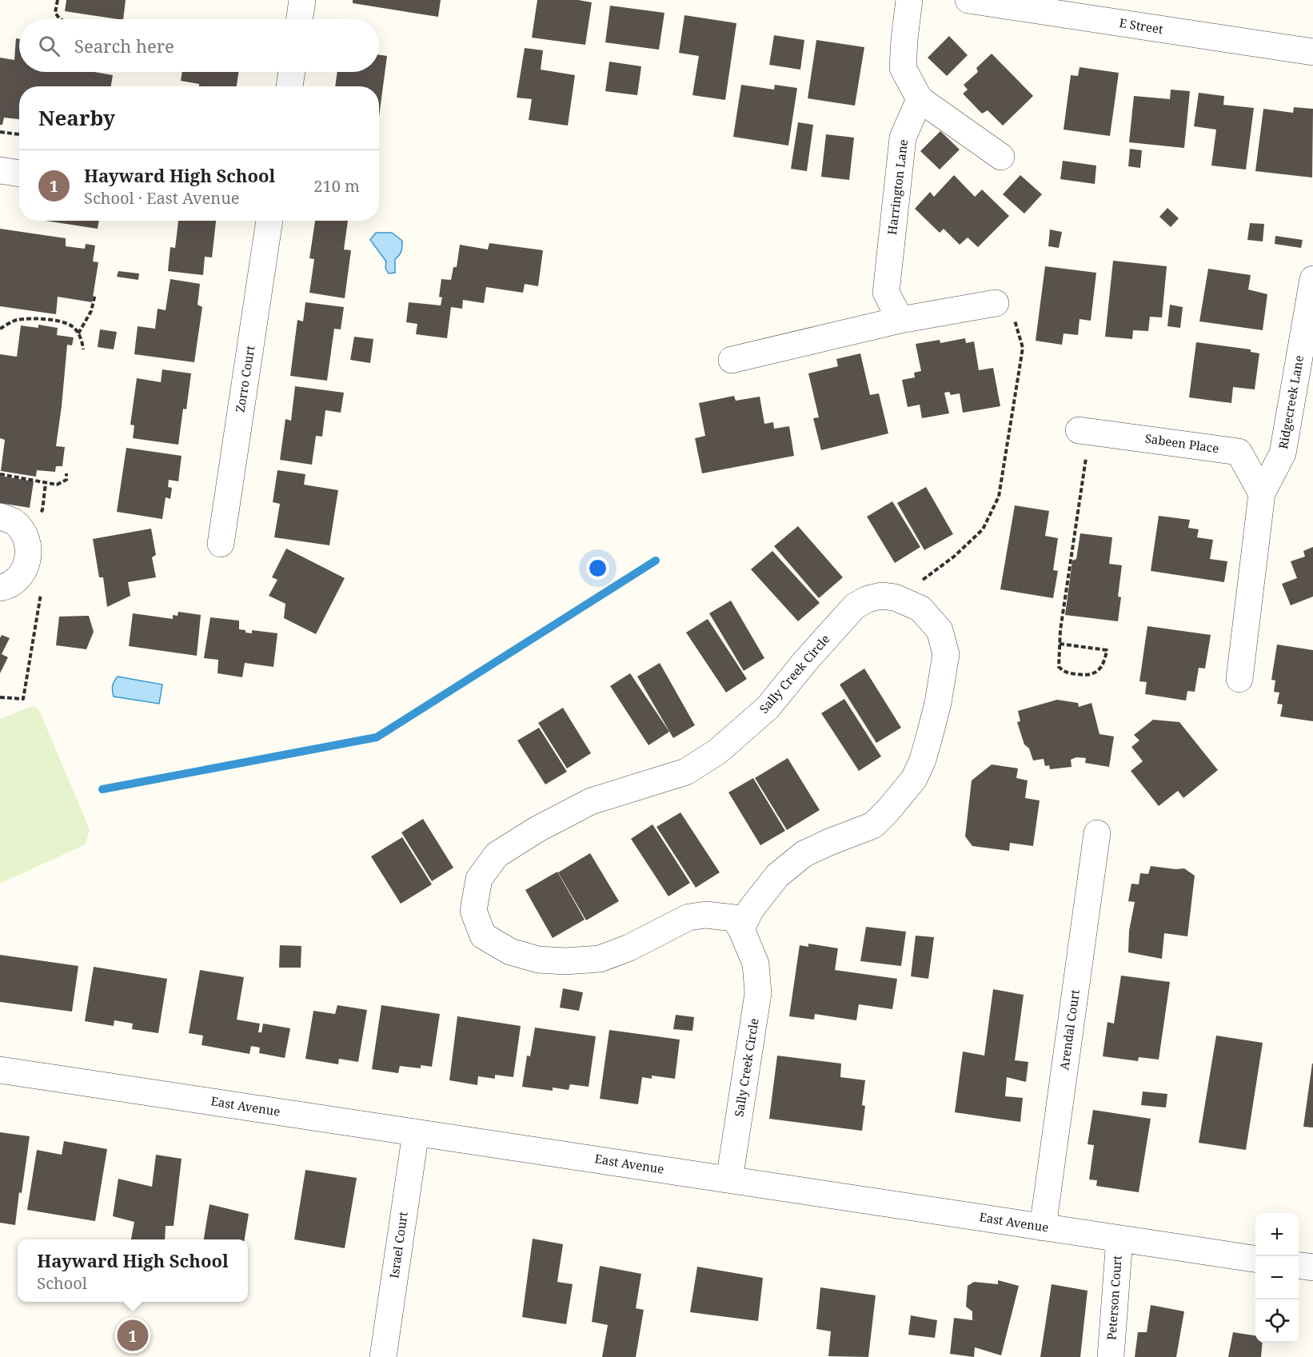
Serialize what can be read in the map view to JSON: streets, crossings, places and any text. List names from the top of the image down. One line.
{"streets":{"street":["E Street","Harrington Lane","Zorro Court","Ridgecreek Lane","Sabeen Place","Sally Creek Circle","Arendal Court","East Avenue","Israel Court","Peterson Court"]},"crossings":[["Ridgecreek Lane","Sabeen Place"],["Sally Creek Circle","East Avenue"],["Arendal Court","East Avenue"],["East Avenue","Israel Court"],["East Avenue","Peterson Court"]],"page":{"search":"Search here","heading":"Nearby","list":[{"mark":"1","name":"Hayward High School","note":"School · East Avenue","value":"210 m"}],"map_buttons":["+","−"],"popup":["Hayward High School","School"],"pins":"1"}}
